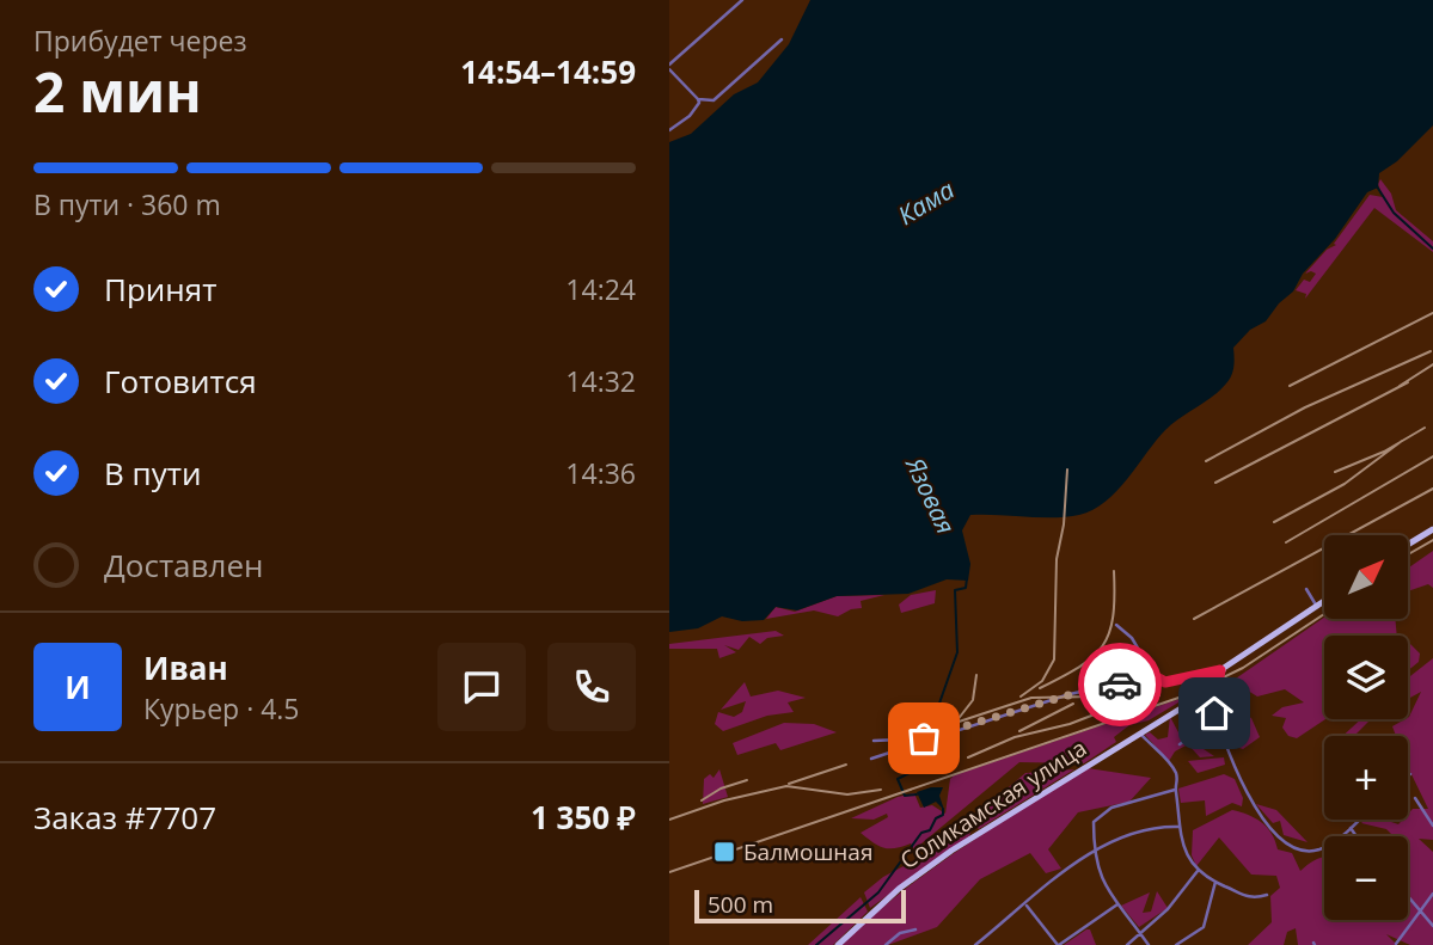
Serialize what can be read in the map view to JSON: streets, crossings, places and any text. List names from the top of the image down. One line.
{"streets":{"main road":["Соликамская улица"]},"water":["Кама","Язовая"],"places":{"transit":["Балмошная"]},"scale_bar":"500 m","north":"top right","page":{"heading":["2 мин","Прибудет через","14:54–14:59"],"panel":["Иван","Курьер · 4.5","Заказ #7707","1 350 ₽"],"bar":"В пути · 360 m","list":[["Принят","14:24"],["Готовится","14:32"],["В пути","14:36"],"Доставлен"],"map_buttons":["+","−"],"round":"И","scale":"500 m"}}
